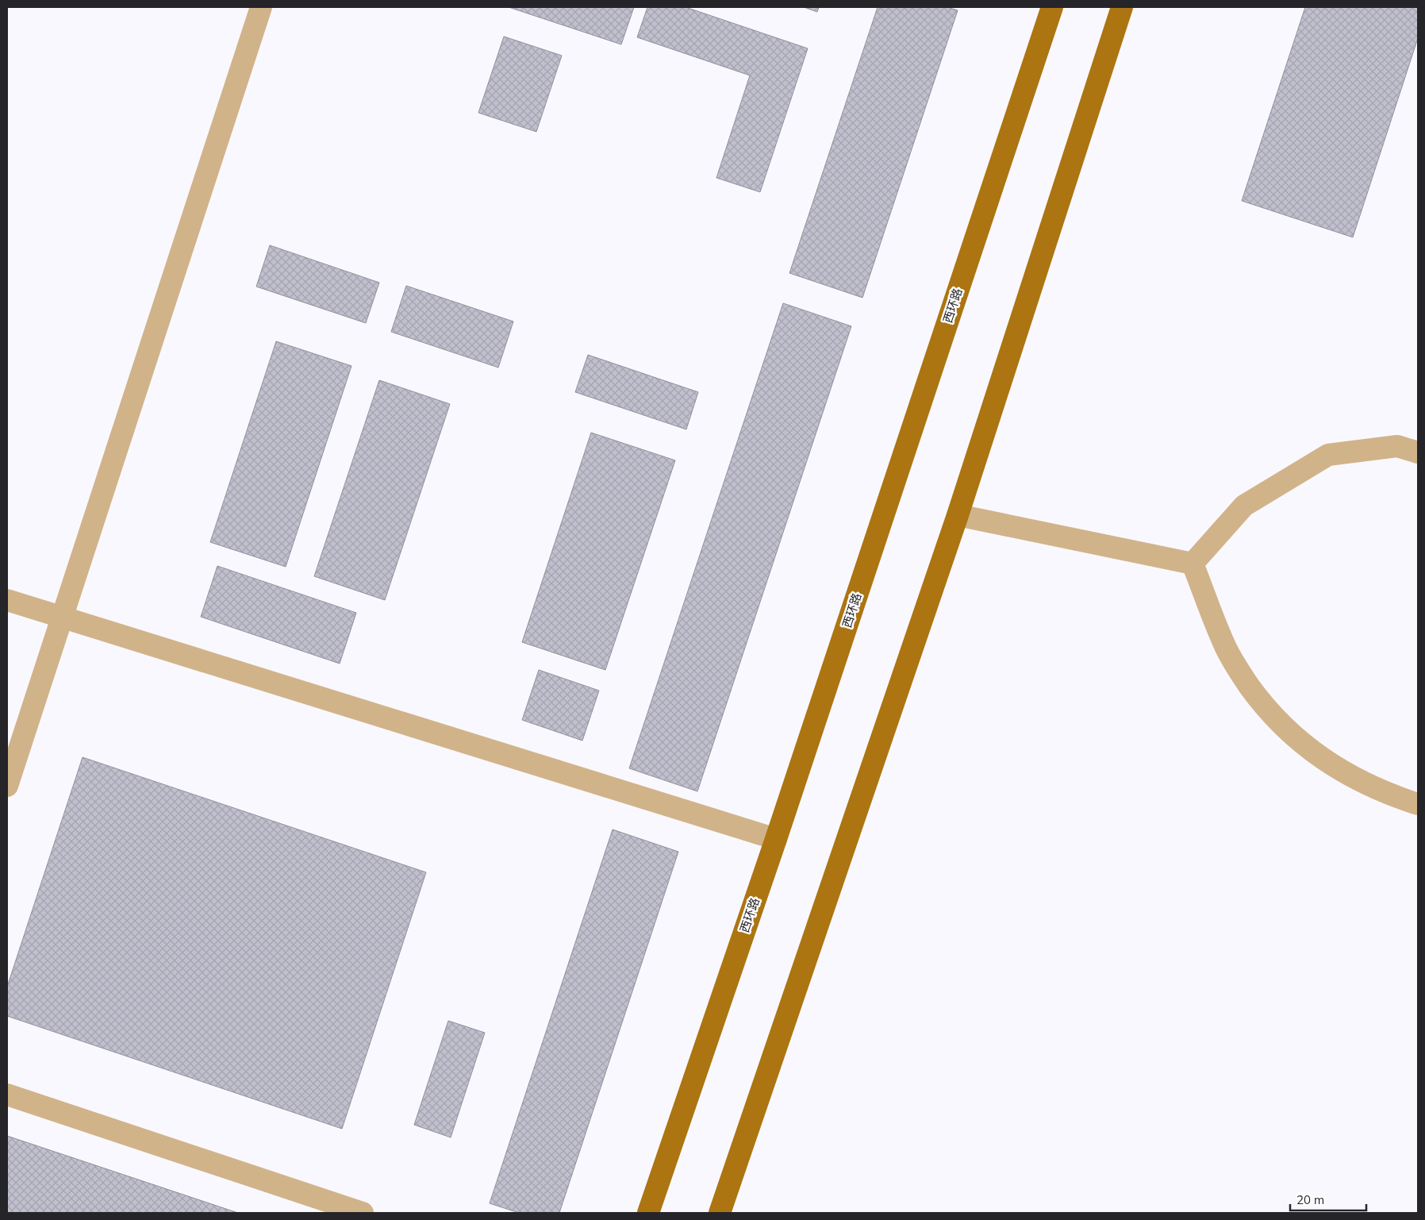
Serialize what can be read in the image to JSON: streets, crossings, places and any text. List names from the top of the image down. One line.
{"streets":{"main road":["西环路"]},"scale_bar":"20 m"}
